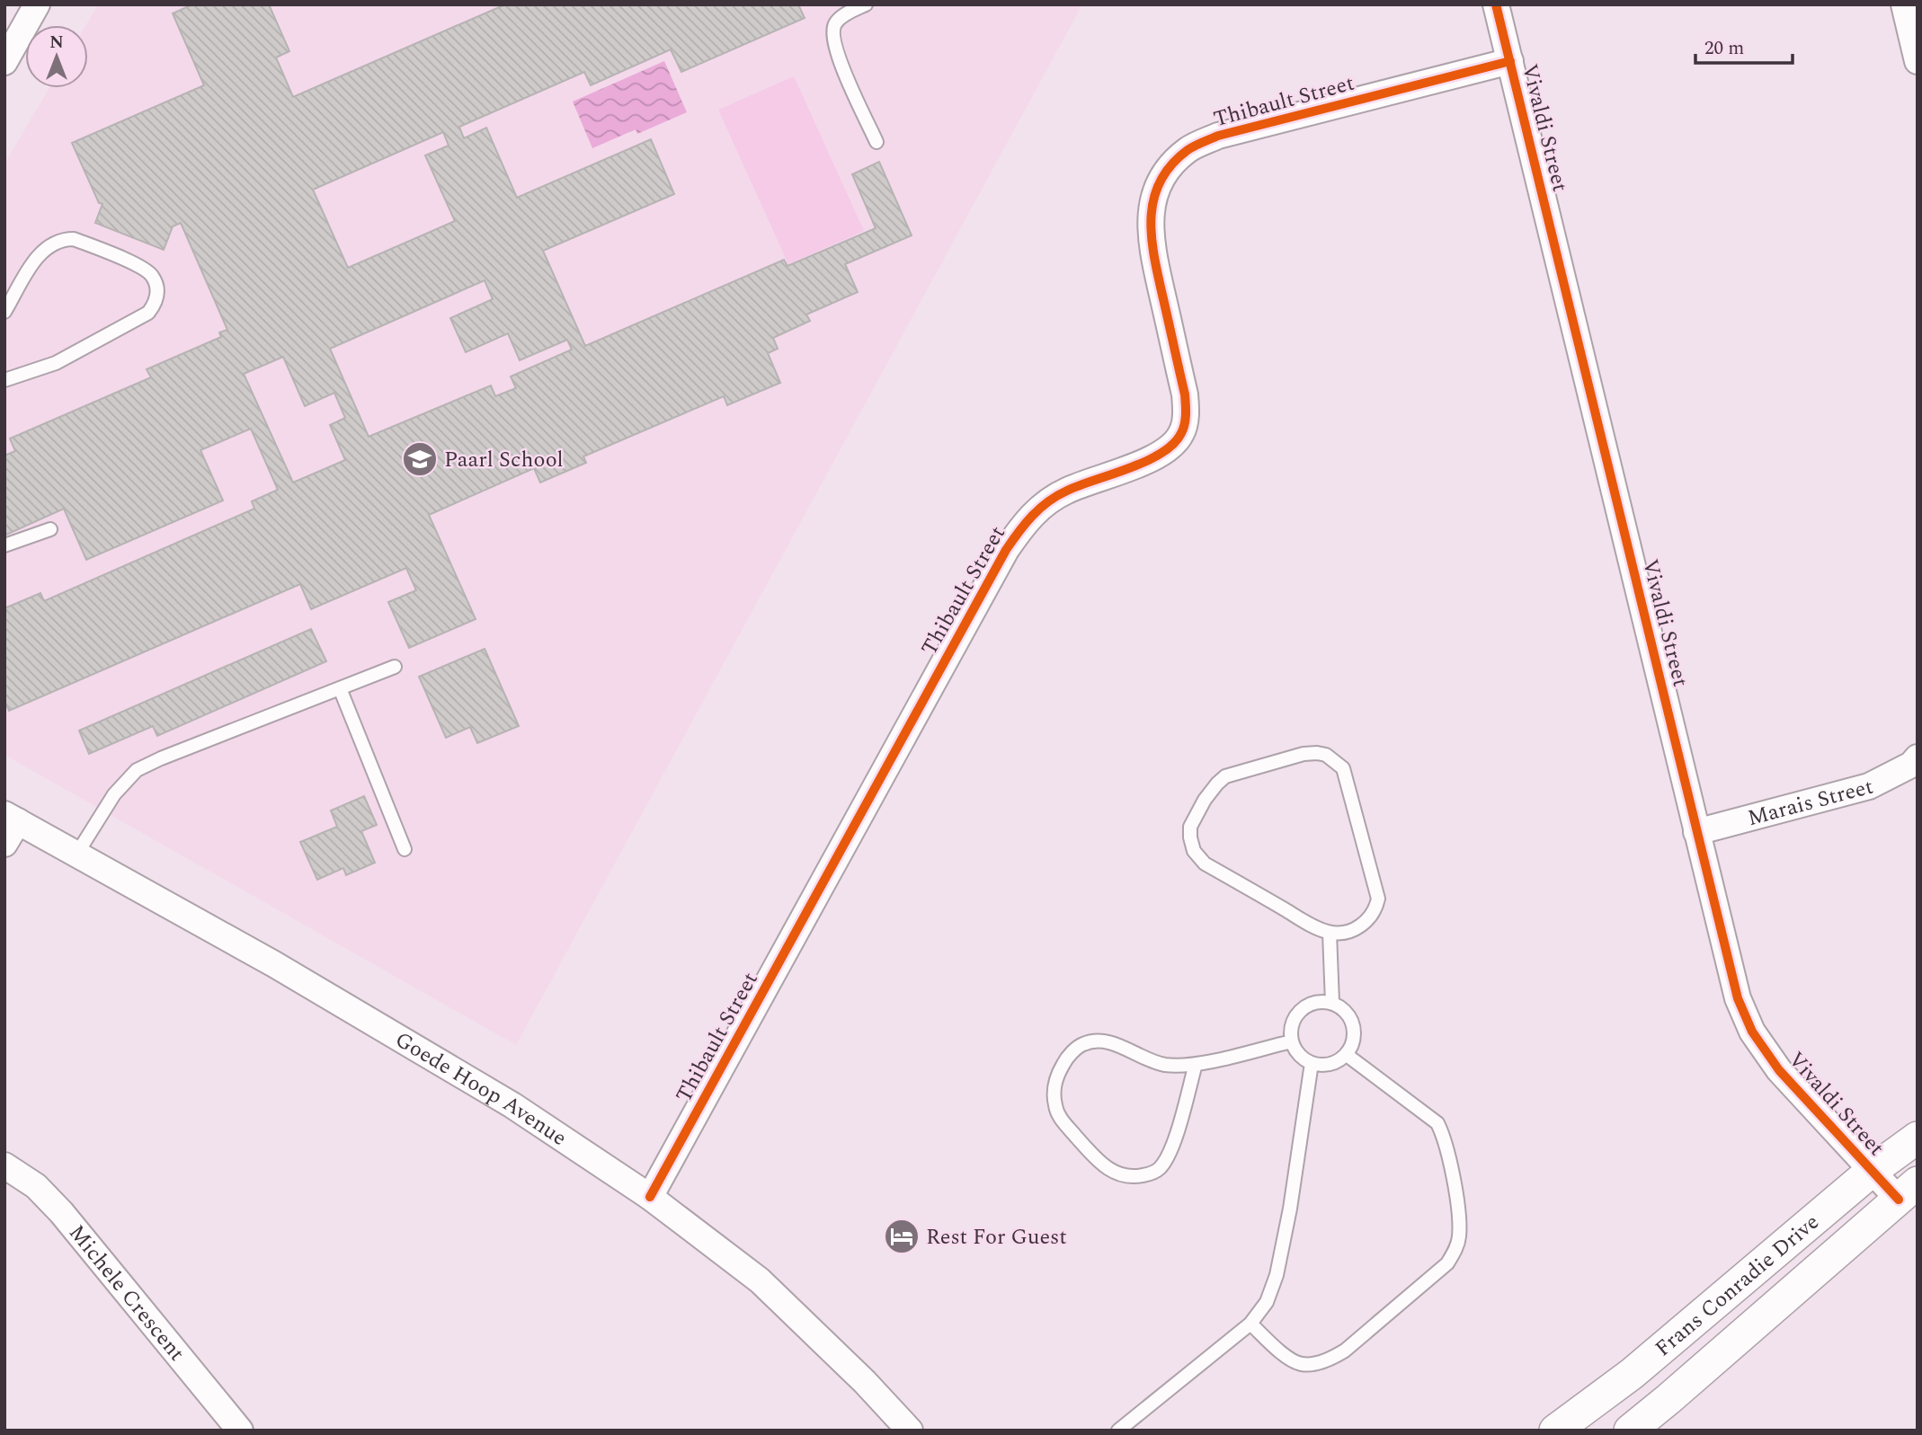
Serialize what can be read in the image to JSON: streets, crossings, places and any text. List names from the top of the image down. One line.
{"streets":{"street":["Thibault Street","Vivaldi Street","Marais Street","Goede Hoop Avenue","Frans Conradie Drive","Michele Crescent"]},"crossings":[["Thibault Street","Vivaldi Street"],["Thibault Street","Goede Hoop Avenue"],["Vivaldi Street","Marais Street"],["Vivaldi Street","Frans Conradie Drive"]],"places":{"school or university":["Paarl School"],"hotel":["Rest For Guest"]},"scale_bar":"20 m","north":"top"}
